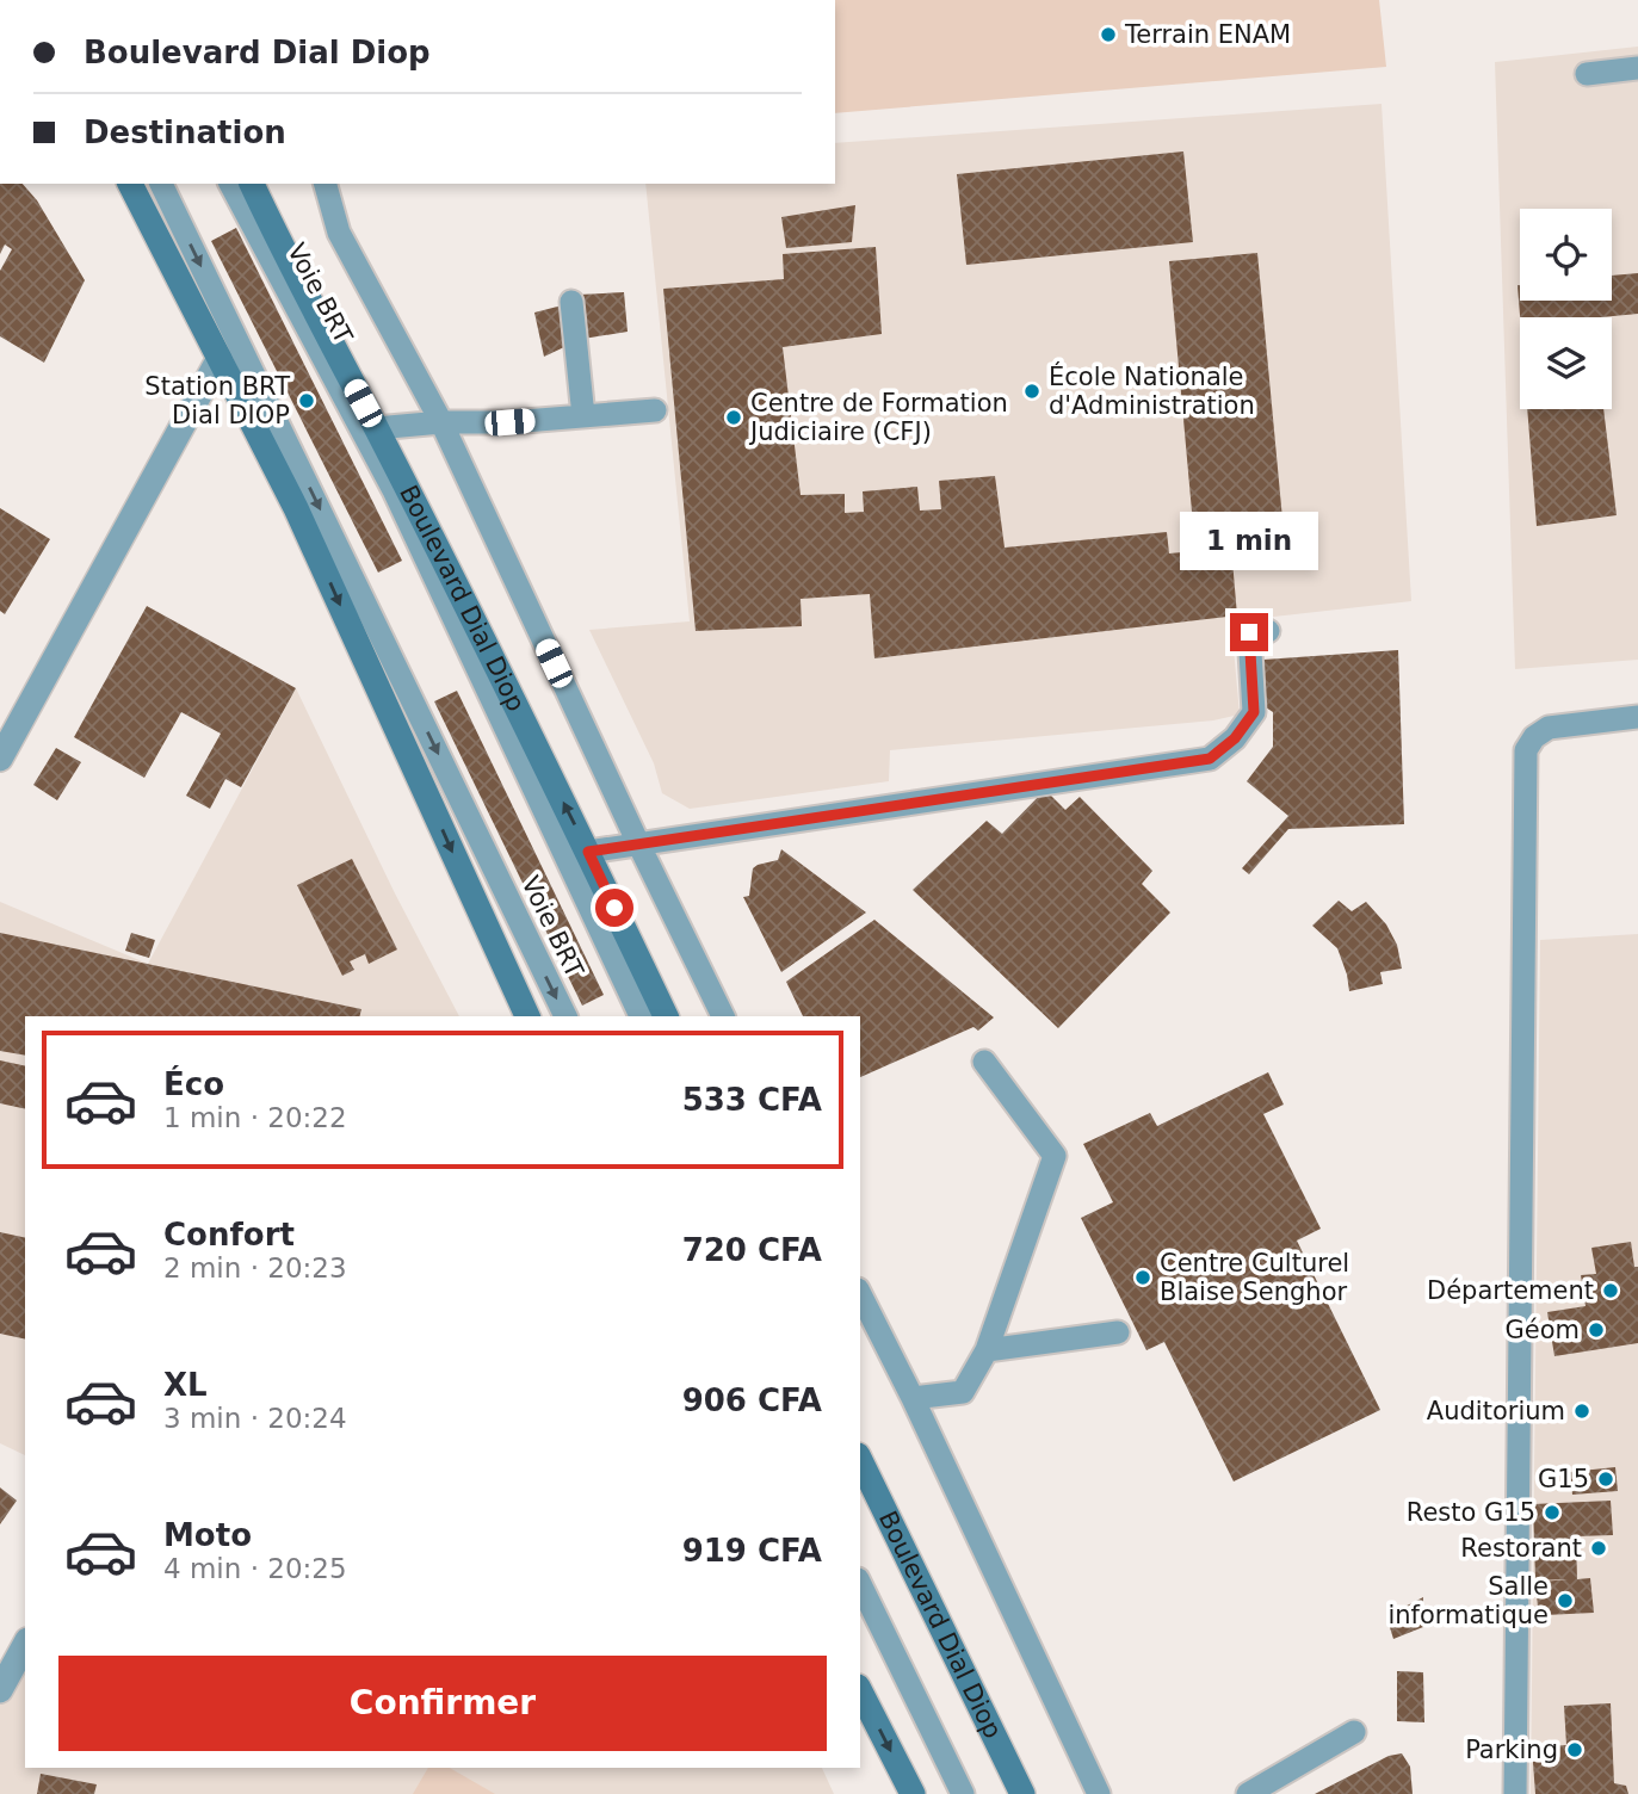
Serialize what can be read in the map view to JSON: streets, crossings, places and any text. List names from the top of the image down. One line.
{"streets":{"main road":["Boulevard Dial Diop"],"lane":["Voie BRT"]},"places":["Terrain ENAM","École Nationale d'Administration","Station BRT Dial DIOP","Centre de Formation Judiciaire (CFJ)","Centre Culturel Blaise Senghor","Département","Géom","Auditorium","G15","Resto G15","Restorant","Salle informatique","Parking"],"page":{"banner":["Boulevard Dial Diop","Destination"],"bubble":"1 min","list":[{"name":"Éco","note":"1 min · 20:22","value":"533 CFA"},{"name":"Confort","note":"2 min · 20:23","value":"720 CFA"},{"name":"XL","note":"3 min · 20:24","value":"906 CFA"},{"name":"Moto","note":"4 min · 20:25","value":"919 CFA"}],"buttons":"Confirmer"}}
